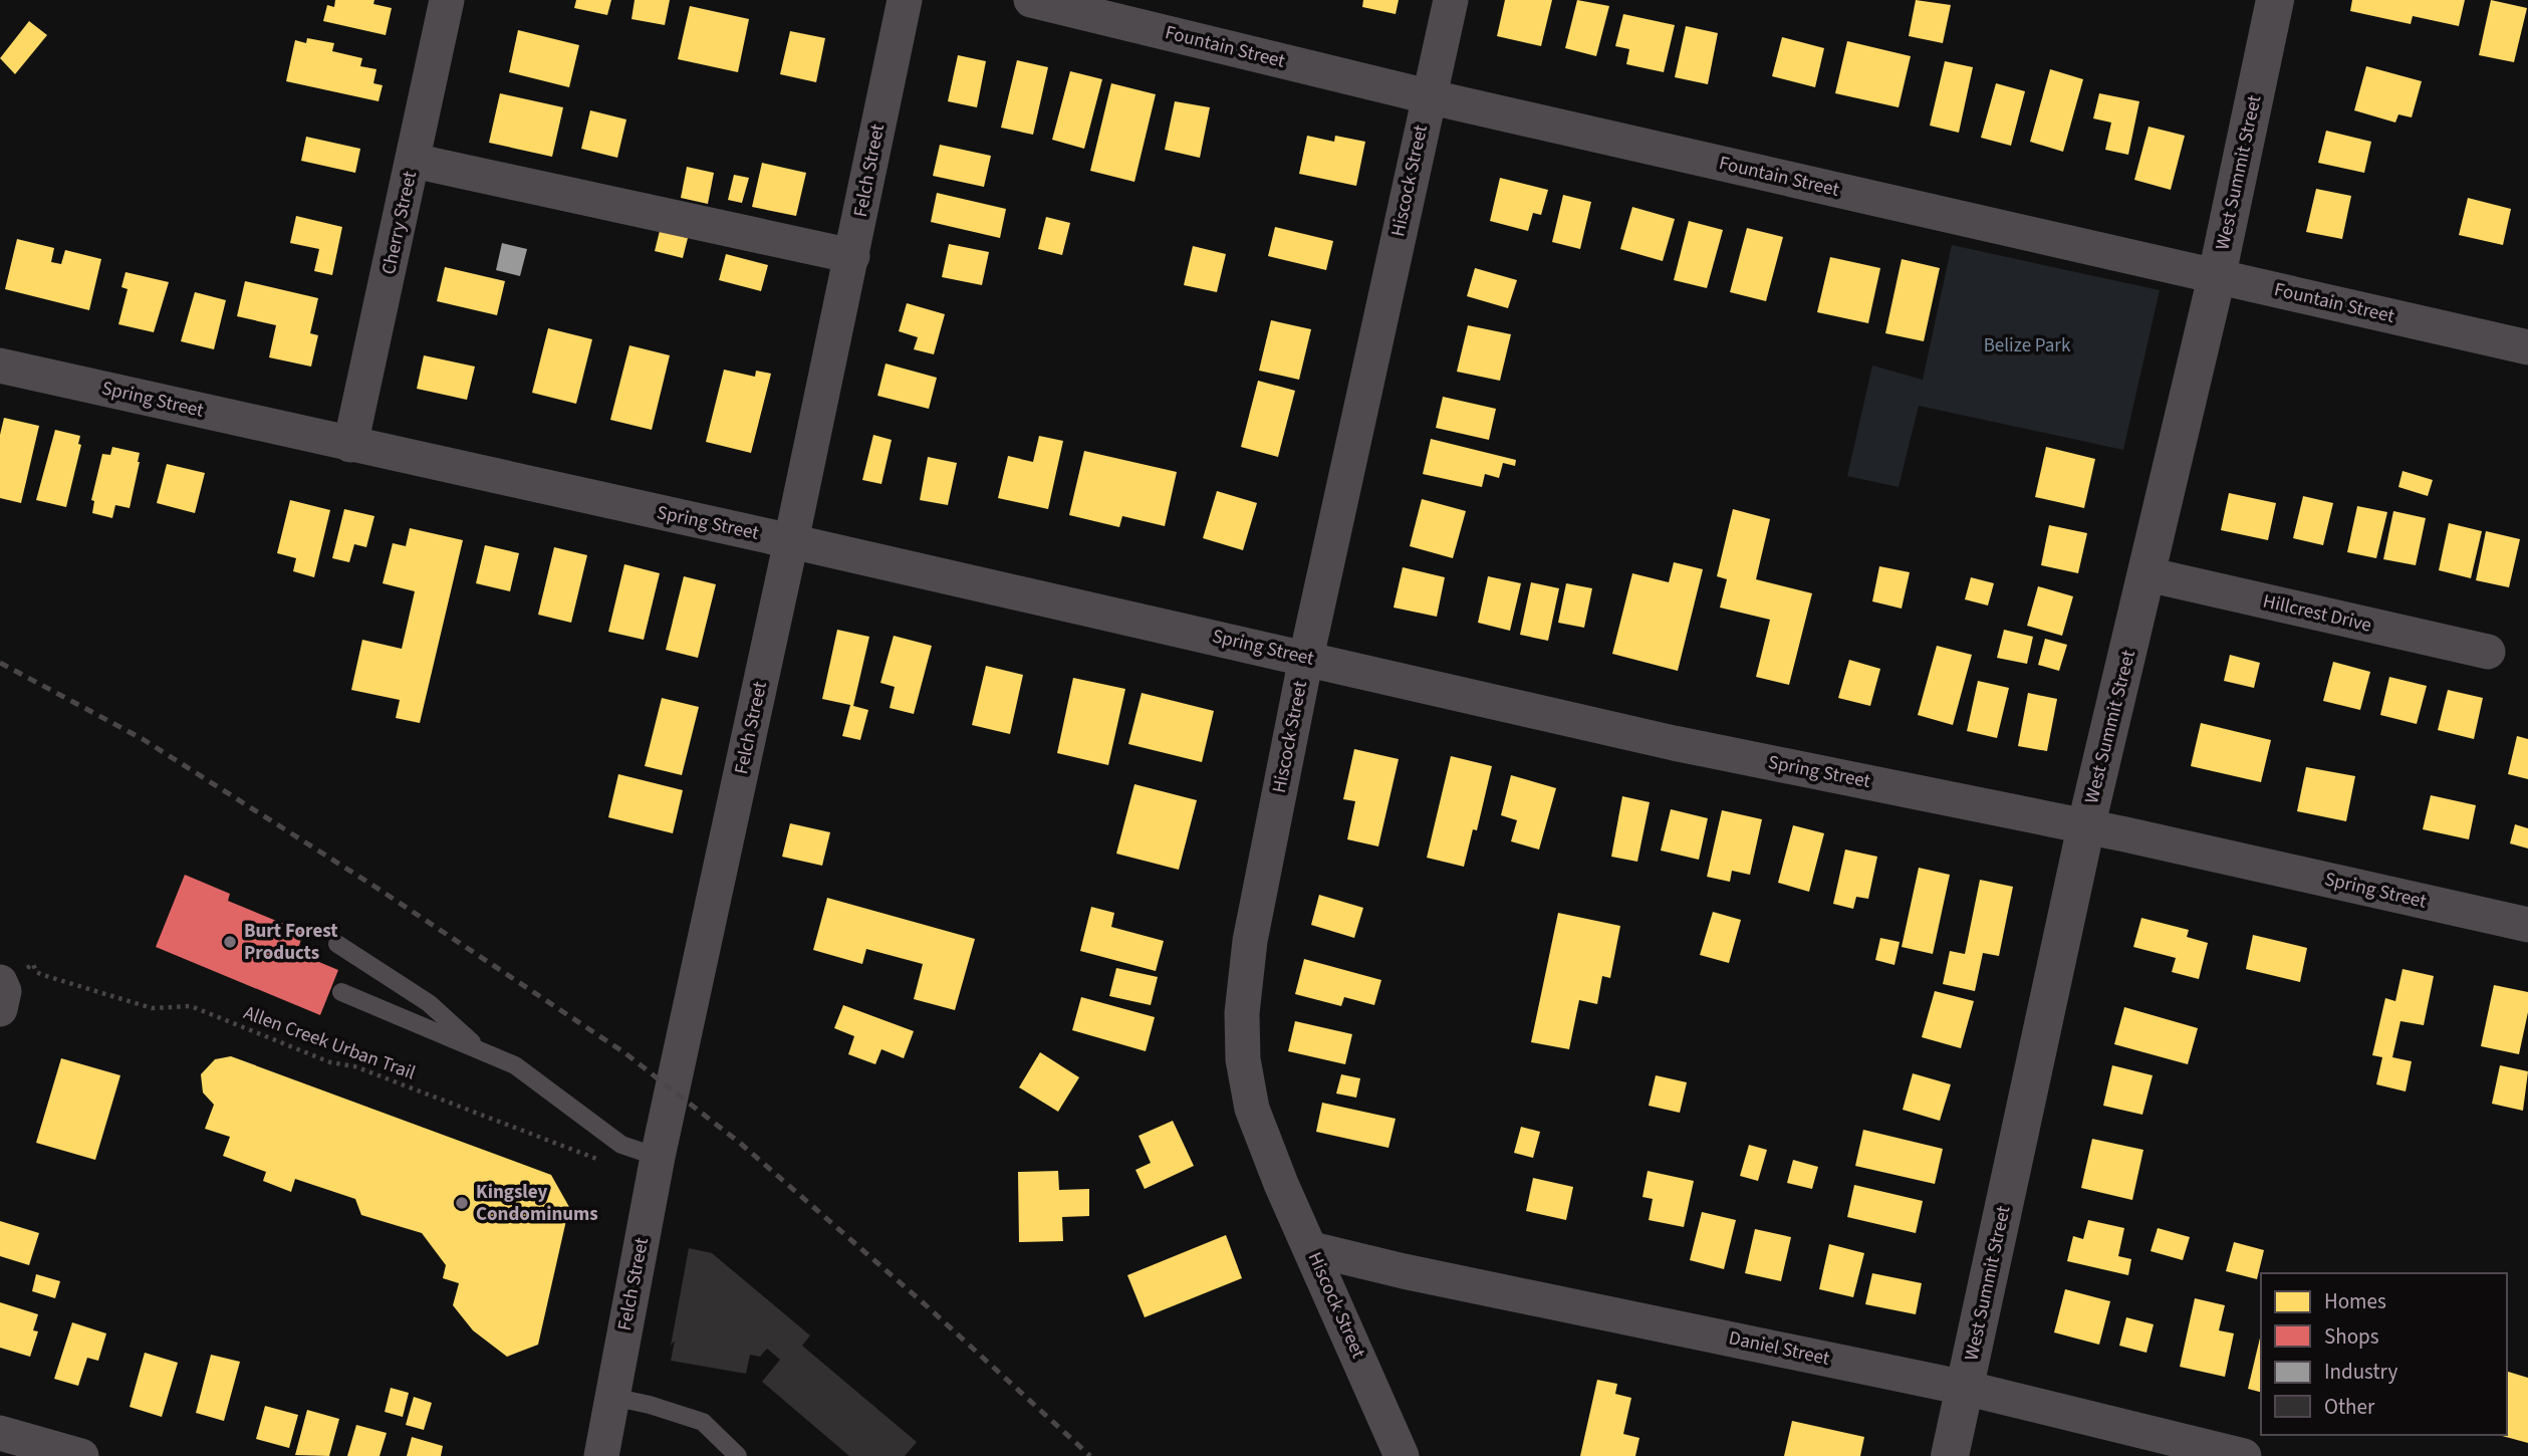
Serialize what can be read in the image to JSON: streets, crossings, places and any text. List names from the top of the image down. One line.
{"streets":{"street":["Fountain Street","Felch Street","West Summit Street","Hiscock Street","Cherry Street","Spring Street","Hillcrest Drive","Daniel Street"],"path":["Allen Creek Urban Trail"]},"crossings":[["Fountain Street","West Summit Street"],["Fountain Street","Hiscock Street"],["Felch Street","Spring Street"],["West Summit Street","Spring Street"],["West Summit Street","Hillcrest Drive"],["West Summit Street","Daniel Street"],["Hiscock Street","Spring Street"],["Hiscock Street","Daniel Street"],["Cherry Street","Spring Street"]],"parks":["Belize Park"],"places":["Burt Forest Products","Kingsley Condominums"],"legend":["Homes","Shops","Industry","Other"]}
